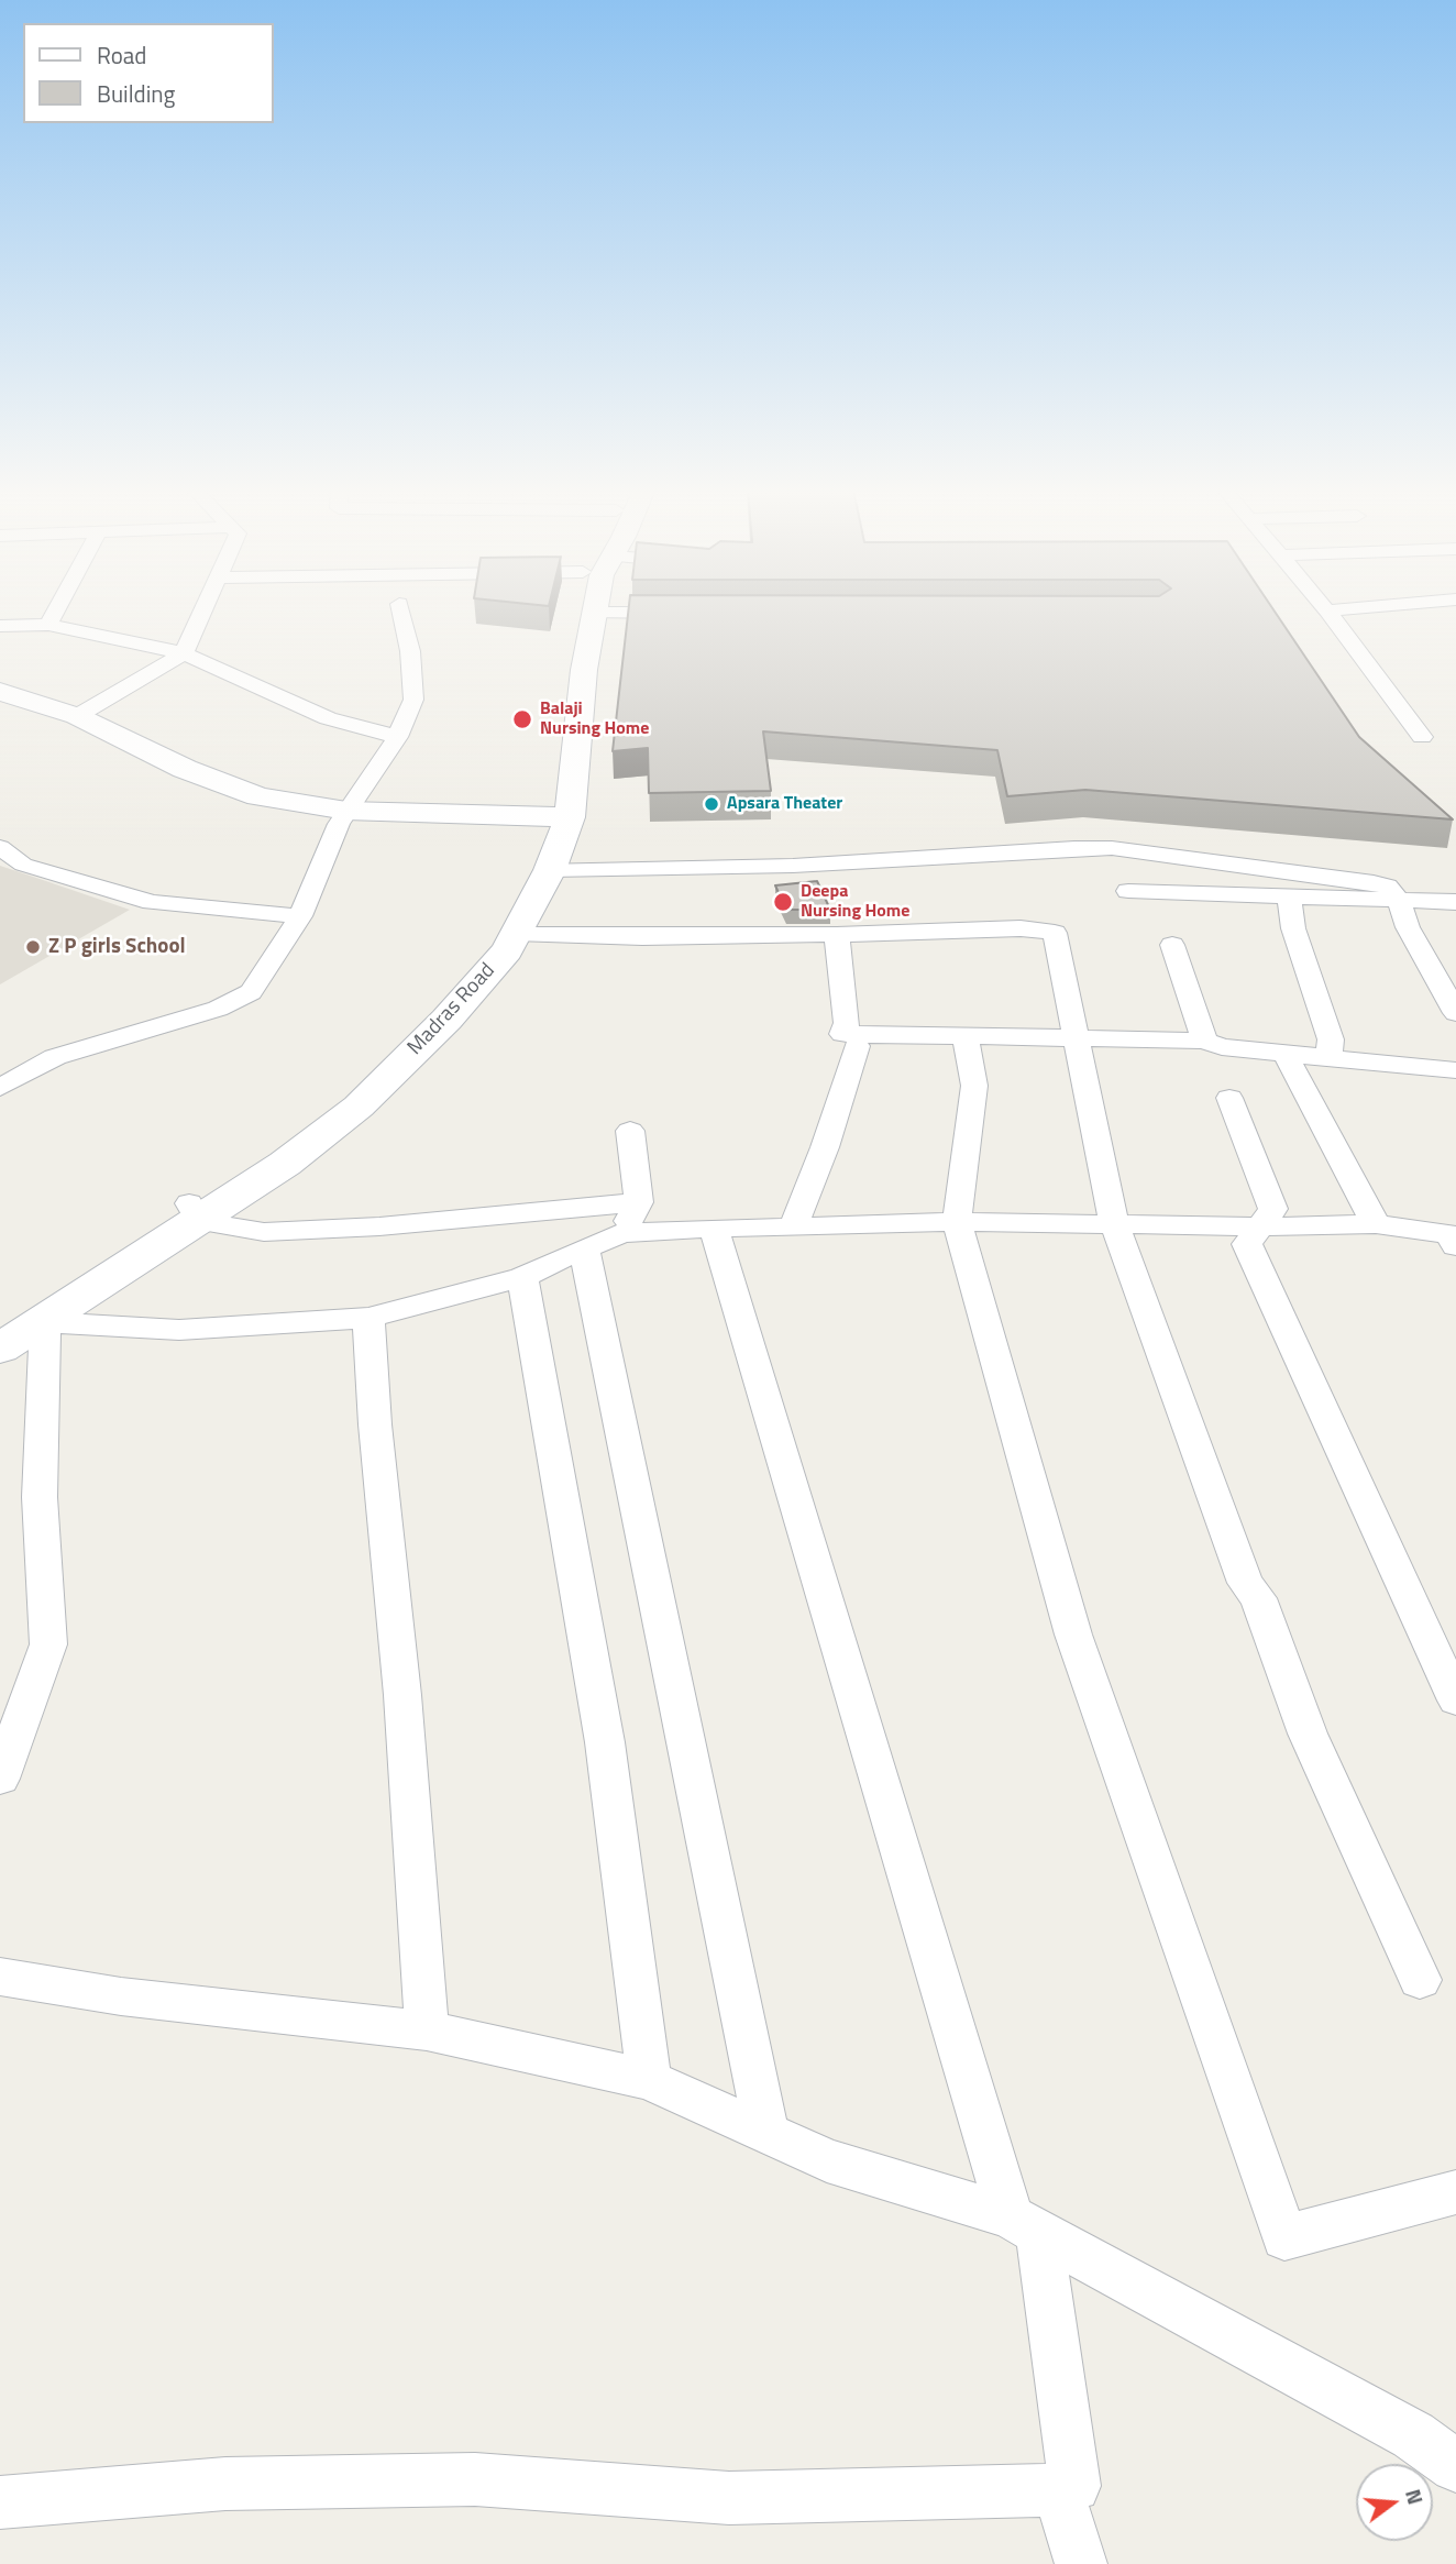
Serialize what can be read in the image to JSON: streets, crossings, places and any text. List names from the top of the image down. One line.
{"streets":{"main road":["Madras Road"]},"places":["Balaji Nursing Home","Apsara Theater","Deepa Nursing Home","Z P girls School"],"legend":["Road","Building"],"north":"right"}
